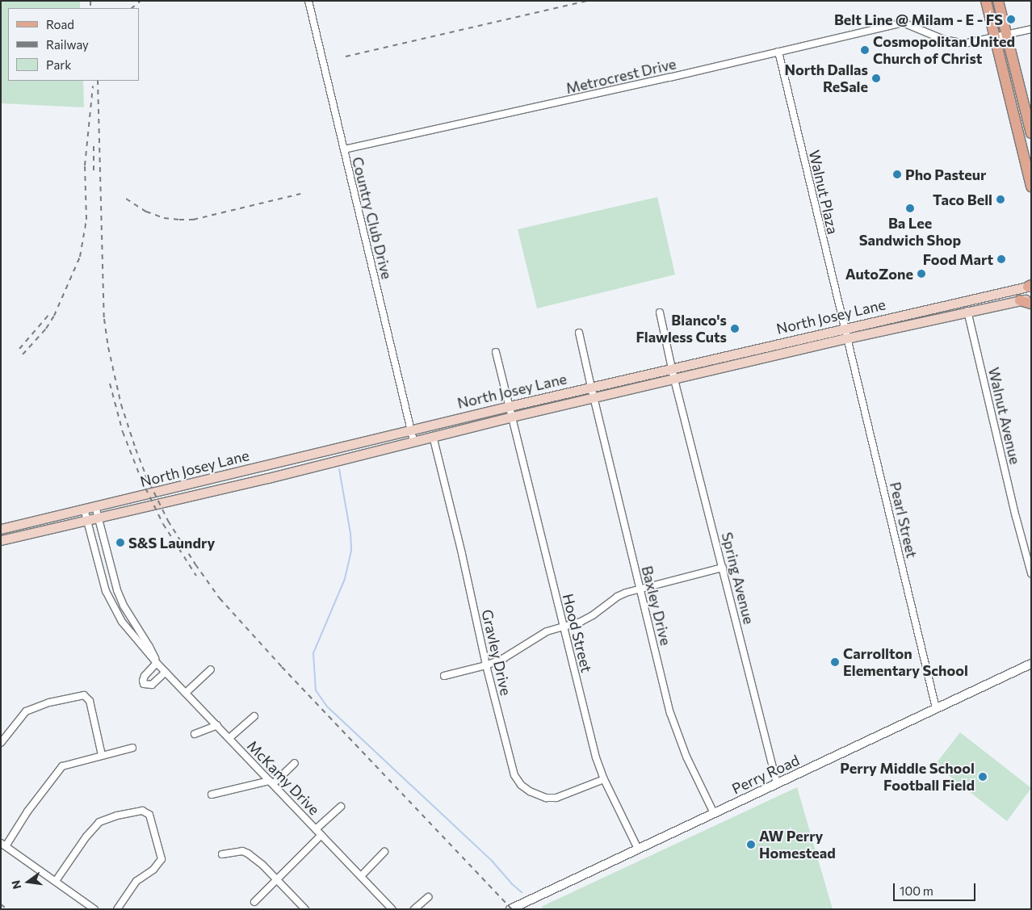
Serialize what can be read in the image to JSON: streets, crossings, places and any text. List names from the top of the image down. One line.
{"streets":{"main road":["North Josey Lane"],"street":["Metrocrest Drive","Walnut Plaza","Country Club Drive","Walnut Avenue","Pearl Street","Spring Avenue","Baxley Drive","Hood Street","Gravley Drive","Perry Road","McKamy Drive"]},"crossings":[["Metrocrest Drive","Walnut Plaza"],["Metrocrest Drive","Country Club Drive"],["Walnut Plaza","North Josey Lane"],["Walnut Plaza","Pearl Street"],["Country Club Drive","North Josey Lane"],["North Josey Lane","Walnut Avenue"],["North Josey Lane","Pearl Street"],["North Josey Lane","Spring Avenue"],["North Josey Lane","Baxley Drive"],["North Josey Lane","Hood Street"],["North Josey Lane","Gravley Drive"],["North Josey Lane","McKamy Drive"],["Pearl Street","Perry Road"],["Spring Avenue","Perry Road"],["Baxley Drive","Perry Road"],["Hood Street","Gravley Drive"],["Hood Street","Perry Road"]],"places":["Belt Line @ Milam - E - FS","Cosmopolitan United Church of Christ","North Dallas ReSale","Pho Pasteur","Taco Bell","Ba Lee Sandwich Shop","Food Mart","AutoZone","Blanco's Flawless Cuts","S&S Laundry","Carrollton Elementary School","Perry Middle School Football Field","AW Perry Homestead"],"legend":["Road","Railway","Park"],"scale_bar":"100 m","north":"left"}
